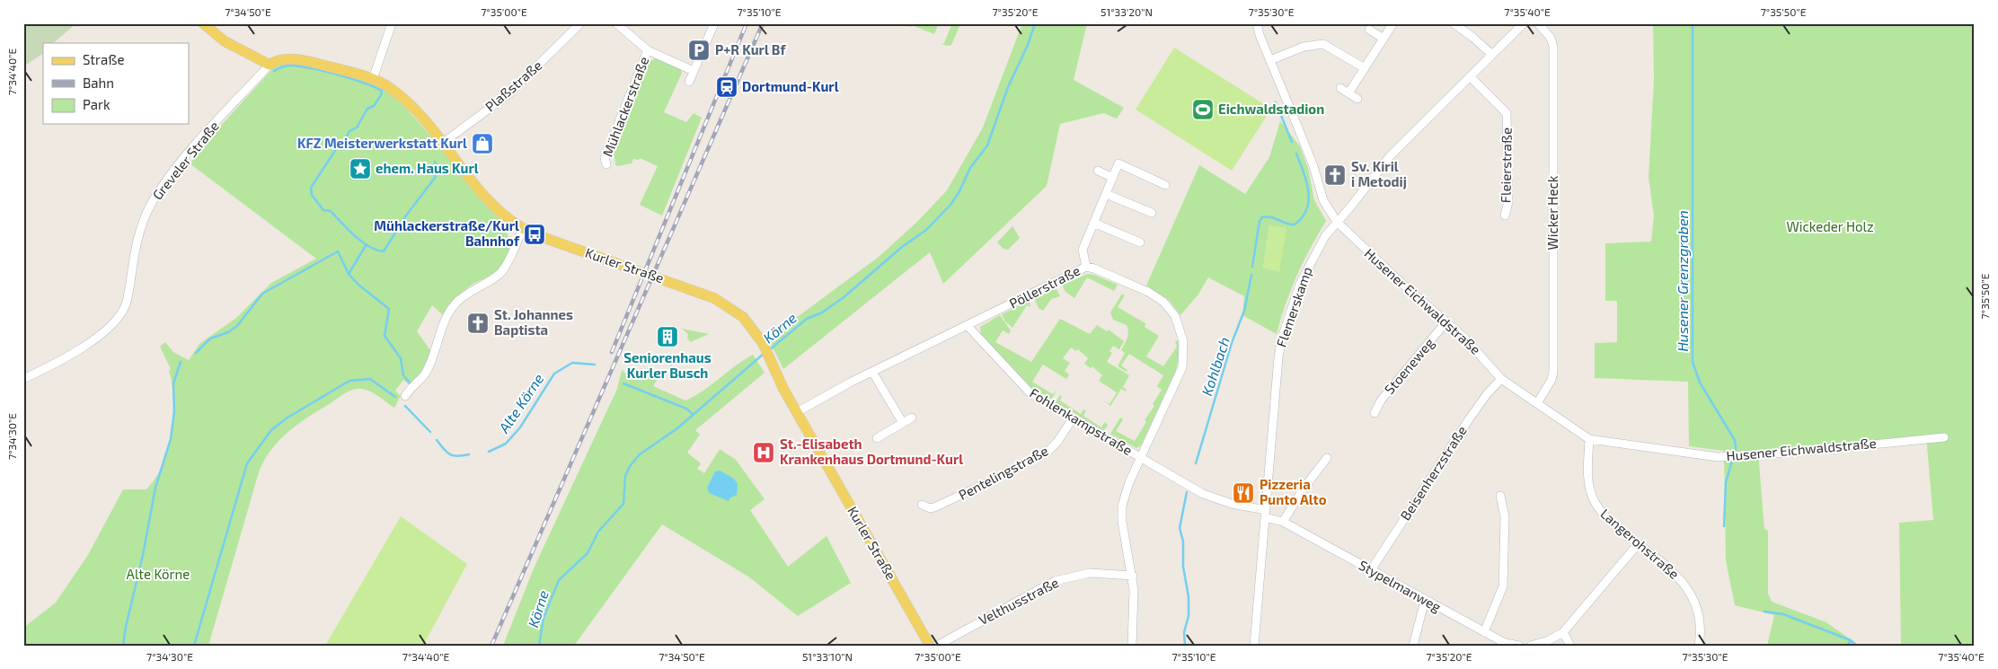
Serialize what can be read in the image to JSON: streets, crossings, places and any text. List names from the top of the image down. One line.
{"streets":{"main road":["Kurler Straße"],"street":["Plaßstraße","Mühlackerstraße","Greveler Straße","Fleierstraße","Wicker Heck","Pöllerstraße","Husener Eichwaldstraße","Flemerskamp","Stoeneweg","Fohlenkampstraße","Pentelingstraße","Beisenherzstraße","Langerohstraße","Stypelmanweg","Velthusstraße"]},"crossings":[["Plaßstraße","Kurler Straße"],["Greveler Straße","Kurler Straße"],["Fleierstraße","Flemerskamp"],["Wicker Heck","Husener Eichwaldstraße"],["Pöllerstraße","Fohlenkampstraße"],["Pöllerstraße","Velthusstraße"],["Husener Eichwaldstraße","Flemerskamp"],["Husener Eichwaldstraße","Stoeneweg"],["Husener Eichwaldstraße","Beisenherzstraße"],["Husener Eichwaldstraße","Langerohstraße"],["Flemerskamp","Fohlenkampstraße"],["Flemerskamp","Stypelmanweg"],["Fohlenkampstraße","Pentelingstraße"],["Fohlenkampstraße","Stypelmanweg"],["Beisenherzstraße","Stypelmanweg"]],"water":["Husener Grenzgraben","Körne","Kohlbach","Alte Körne"],"parks":["Wickeder Holz","Alte Körne"],"places":{"parking":["P+R Kurl Bf"],"station":["Dortmund-Kurl"],"sports":["Eichwaldstadion"],"shop":["KFZ Meisterwerkstatt Kurl"],"place":["ehem. Haus Kurl"],"church":["Sv. Kiril i Metodij","St. Johannes Baptista"],"bus stop":["Mühlackerstraße/Kurl Bahnhof"],"building":["Seniorenhaus Kurler Busch"],"hospital":["St.-Elisabeth Krankenhaus Dortmund-Kurl"],"restaurant":["Pizzeria Punto Alto"]},"legend":["Straße","Bahn","Park"],"coordinates":["7°34'50\"E","7°35'00\"E","7°35'10\"E","7°35'20\"E","51°33'20\"N","7°35'30\"E","7°35'40\"E","7°35'50\"E","7°34'40\"E","7°34'30\"E","51°33'10\"N"]}
